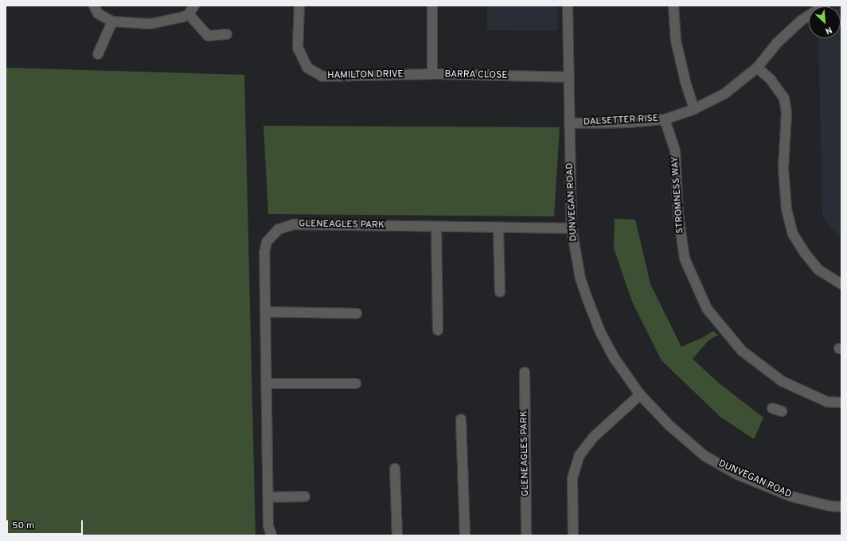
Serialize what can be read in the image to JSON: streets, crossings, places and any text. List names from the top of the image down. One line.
{"streets":{"street":["HAMILTON DRIVE","BARRA CLOSE","DALSETTER RISE","STROMNESS WAY","DUNVEGAN ROAD","GLENEAGLES PARK"]},"crossings":[["HAMILTON DRIVE","BARRA CLOSE"],["BARRA CLOSE","DUNVEGAN ROAD"],["DALSETTER RISE","STROMNESS WAY"],["DALSETTER RISE","DUNVEGAN ROAD"],["DUNVEGAN ROAD","GLENEAGLES PARK"]],"scale_bar":"50 m","north":"bottom right"}
